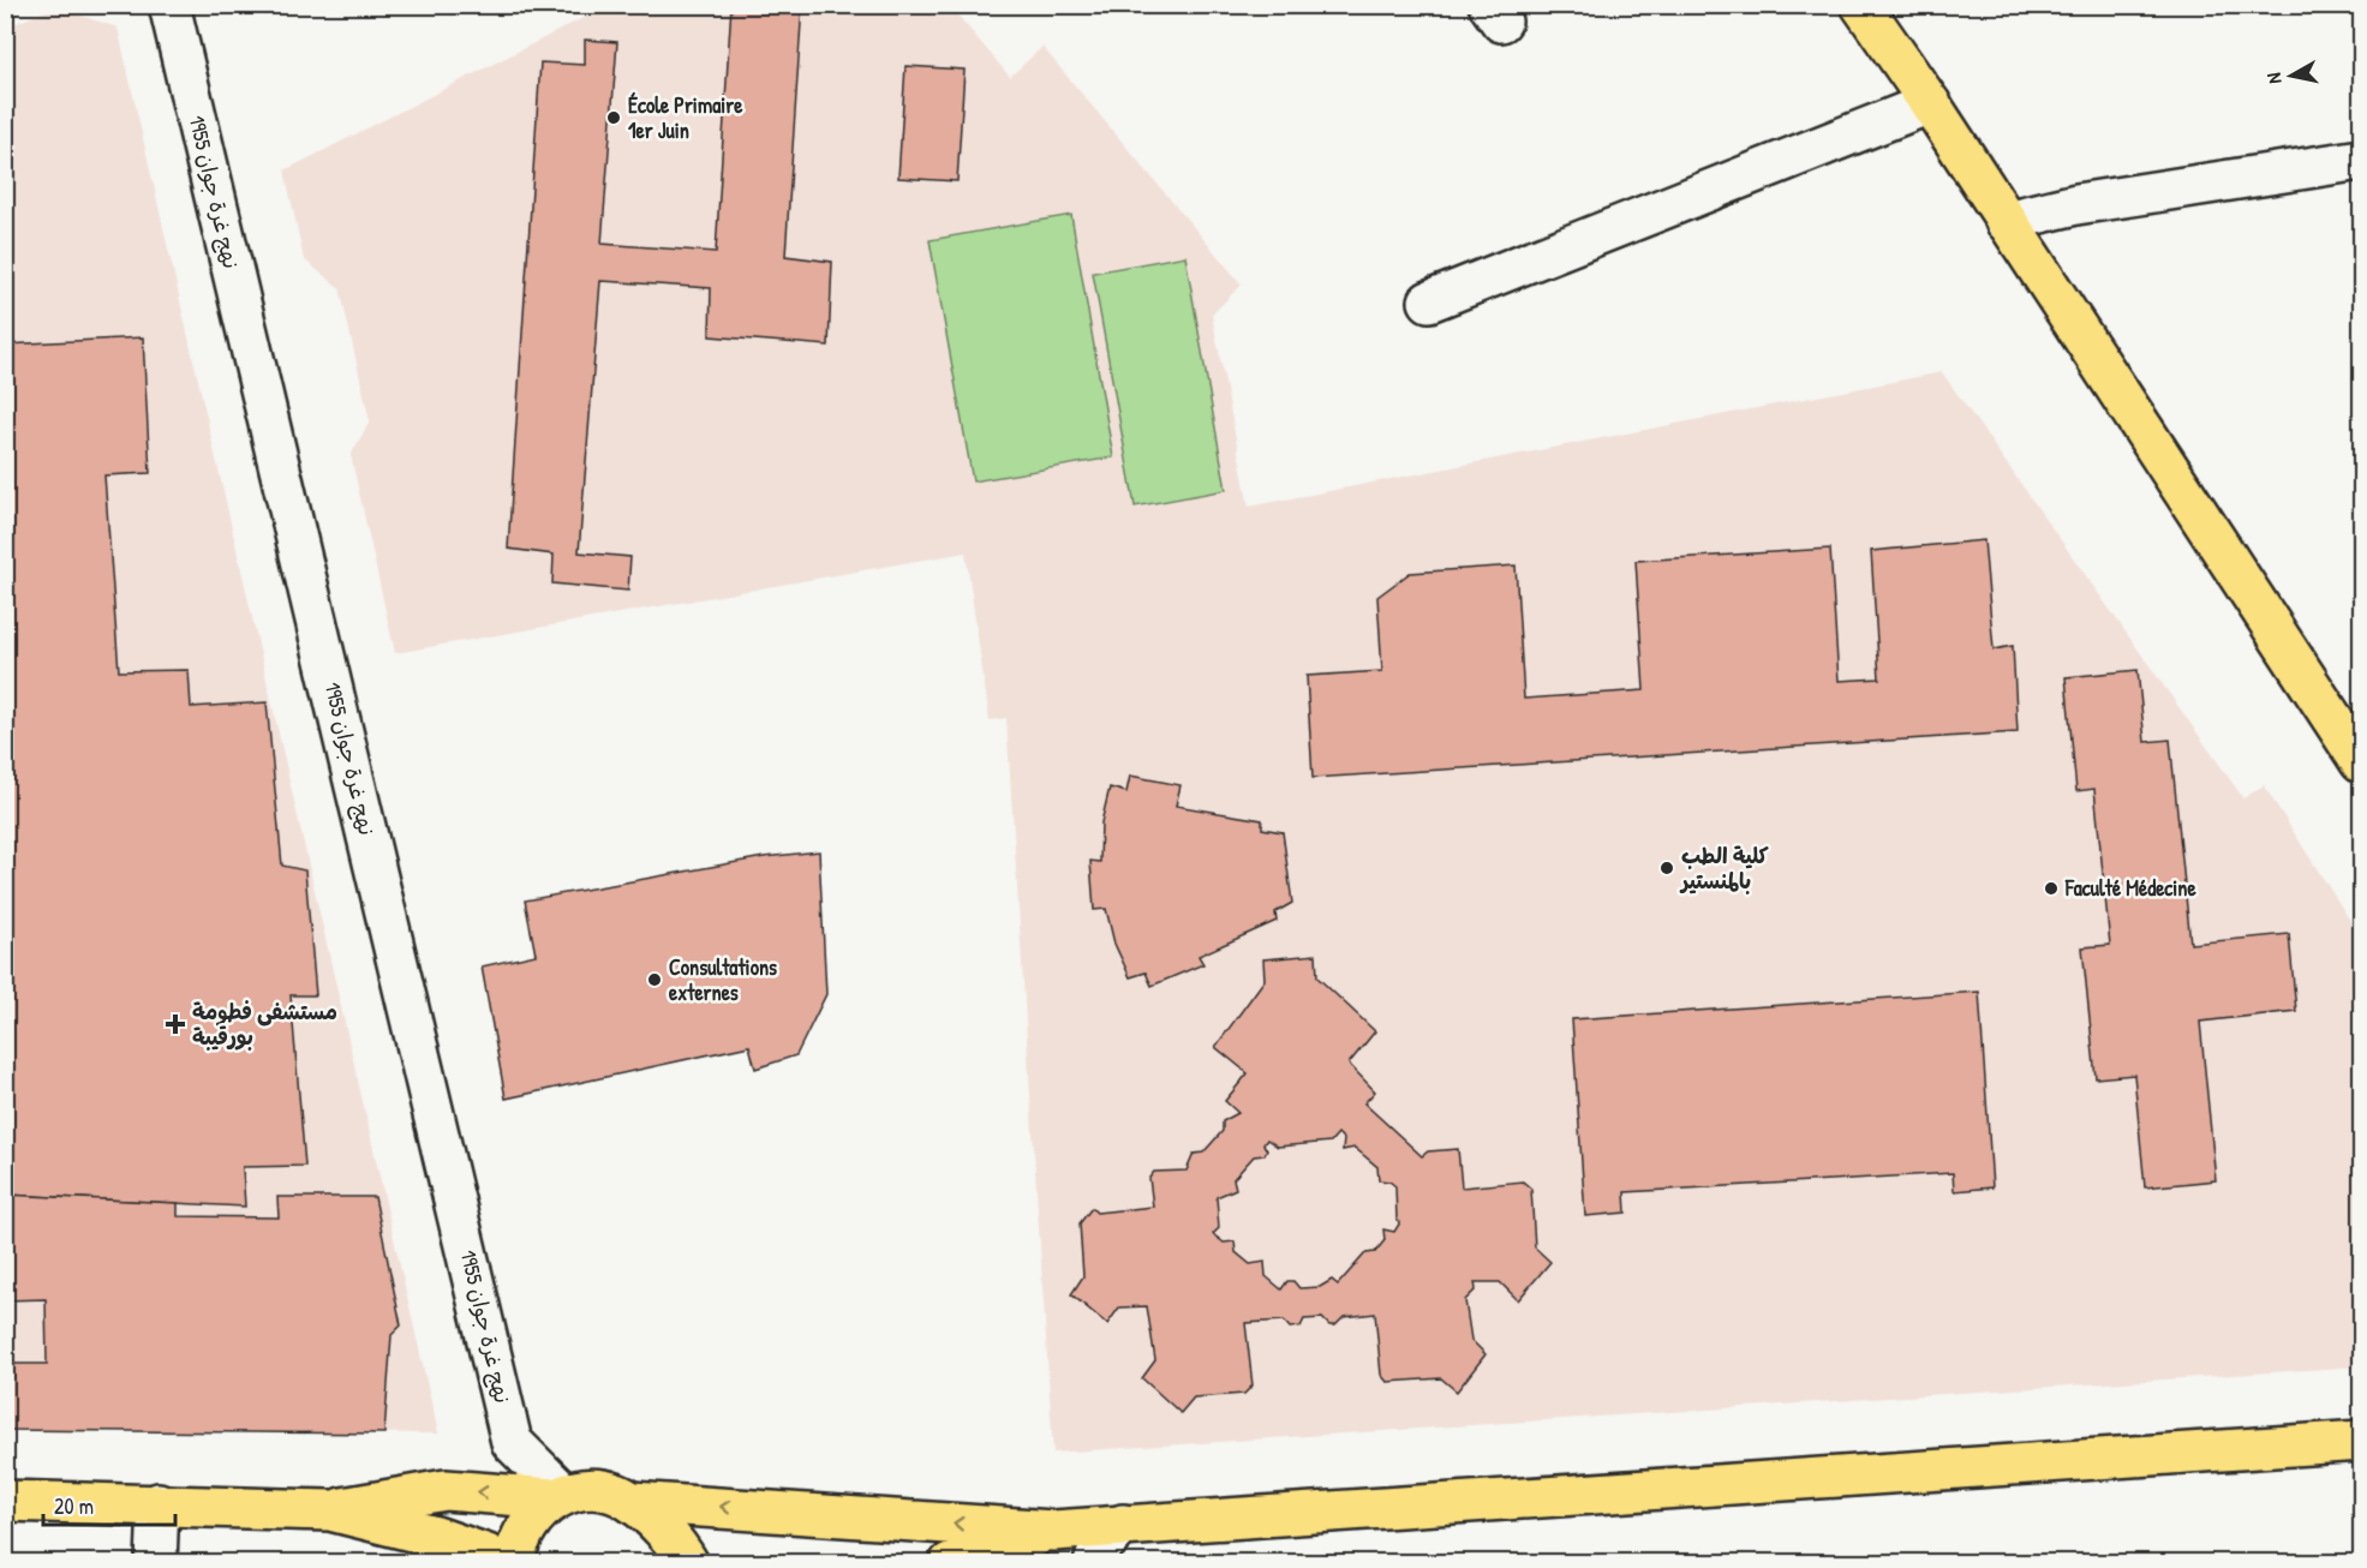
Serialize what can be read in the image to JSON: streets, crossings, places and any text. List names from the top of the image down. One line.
{"streets":{"street":["نهج غرة جوان 1955"]},"places":{"other":["École Primaire 1er Juin","كلية الطب بالمنستير","Faculté Médecine","Consultations externes"],"health":["مستشفى فطومة بورقيبة"]},"scale_bar":"20 m","north":"left"}
